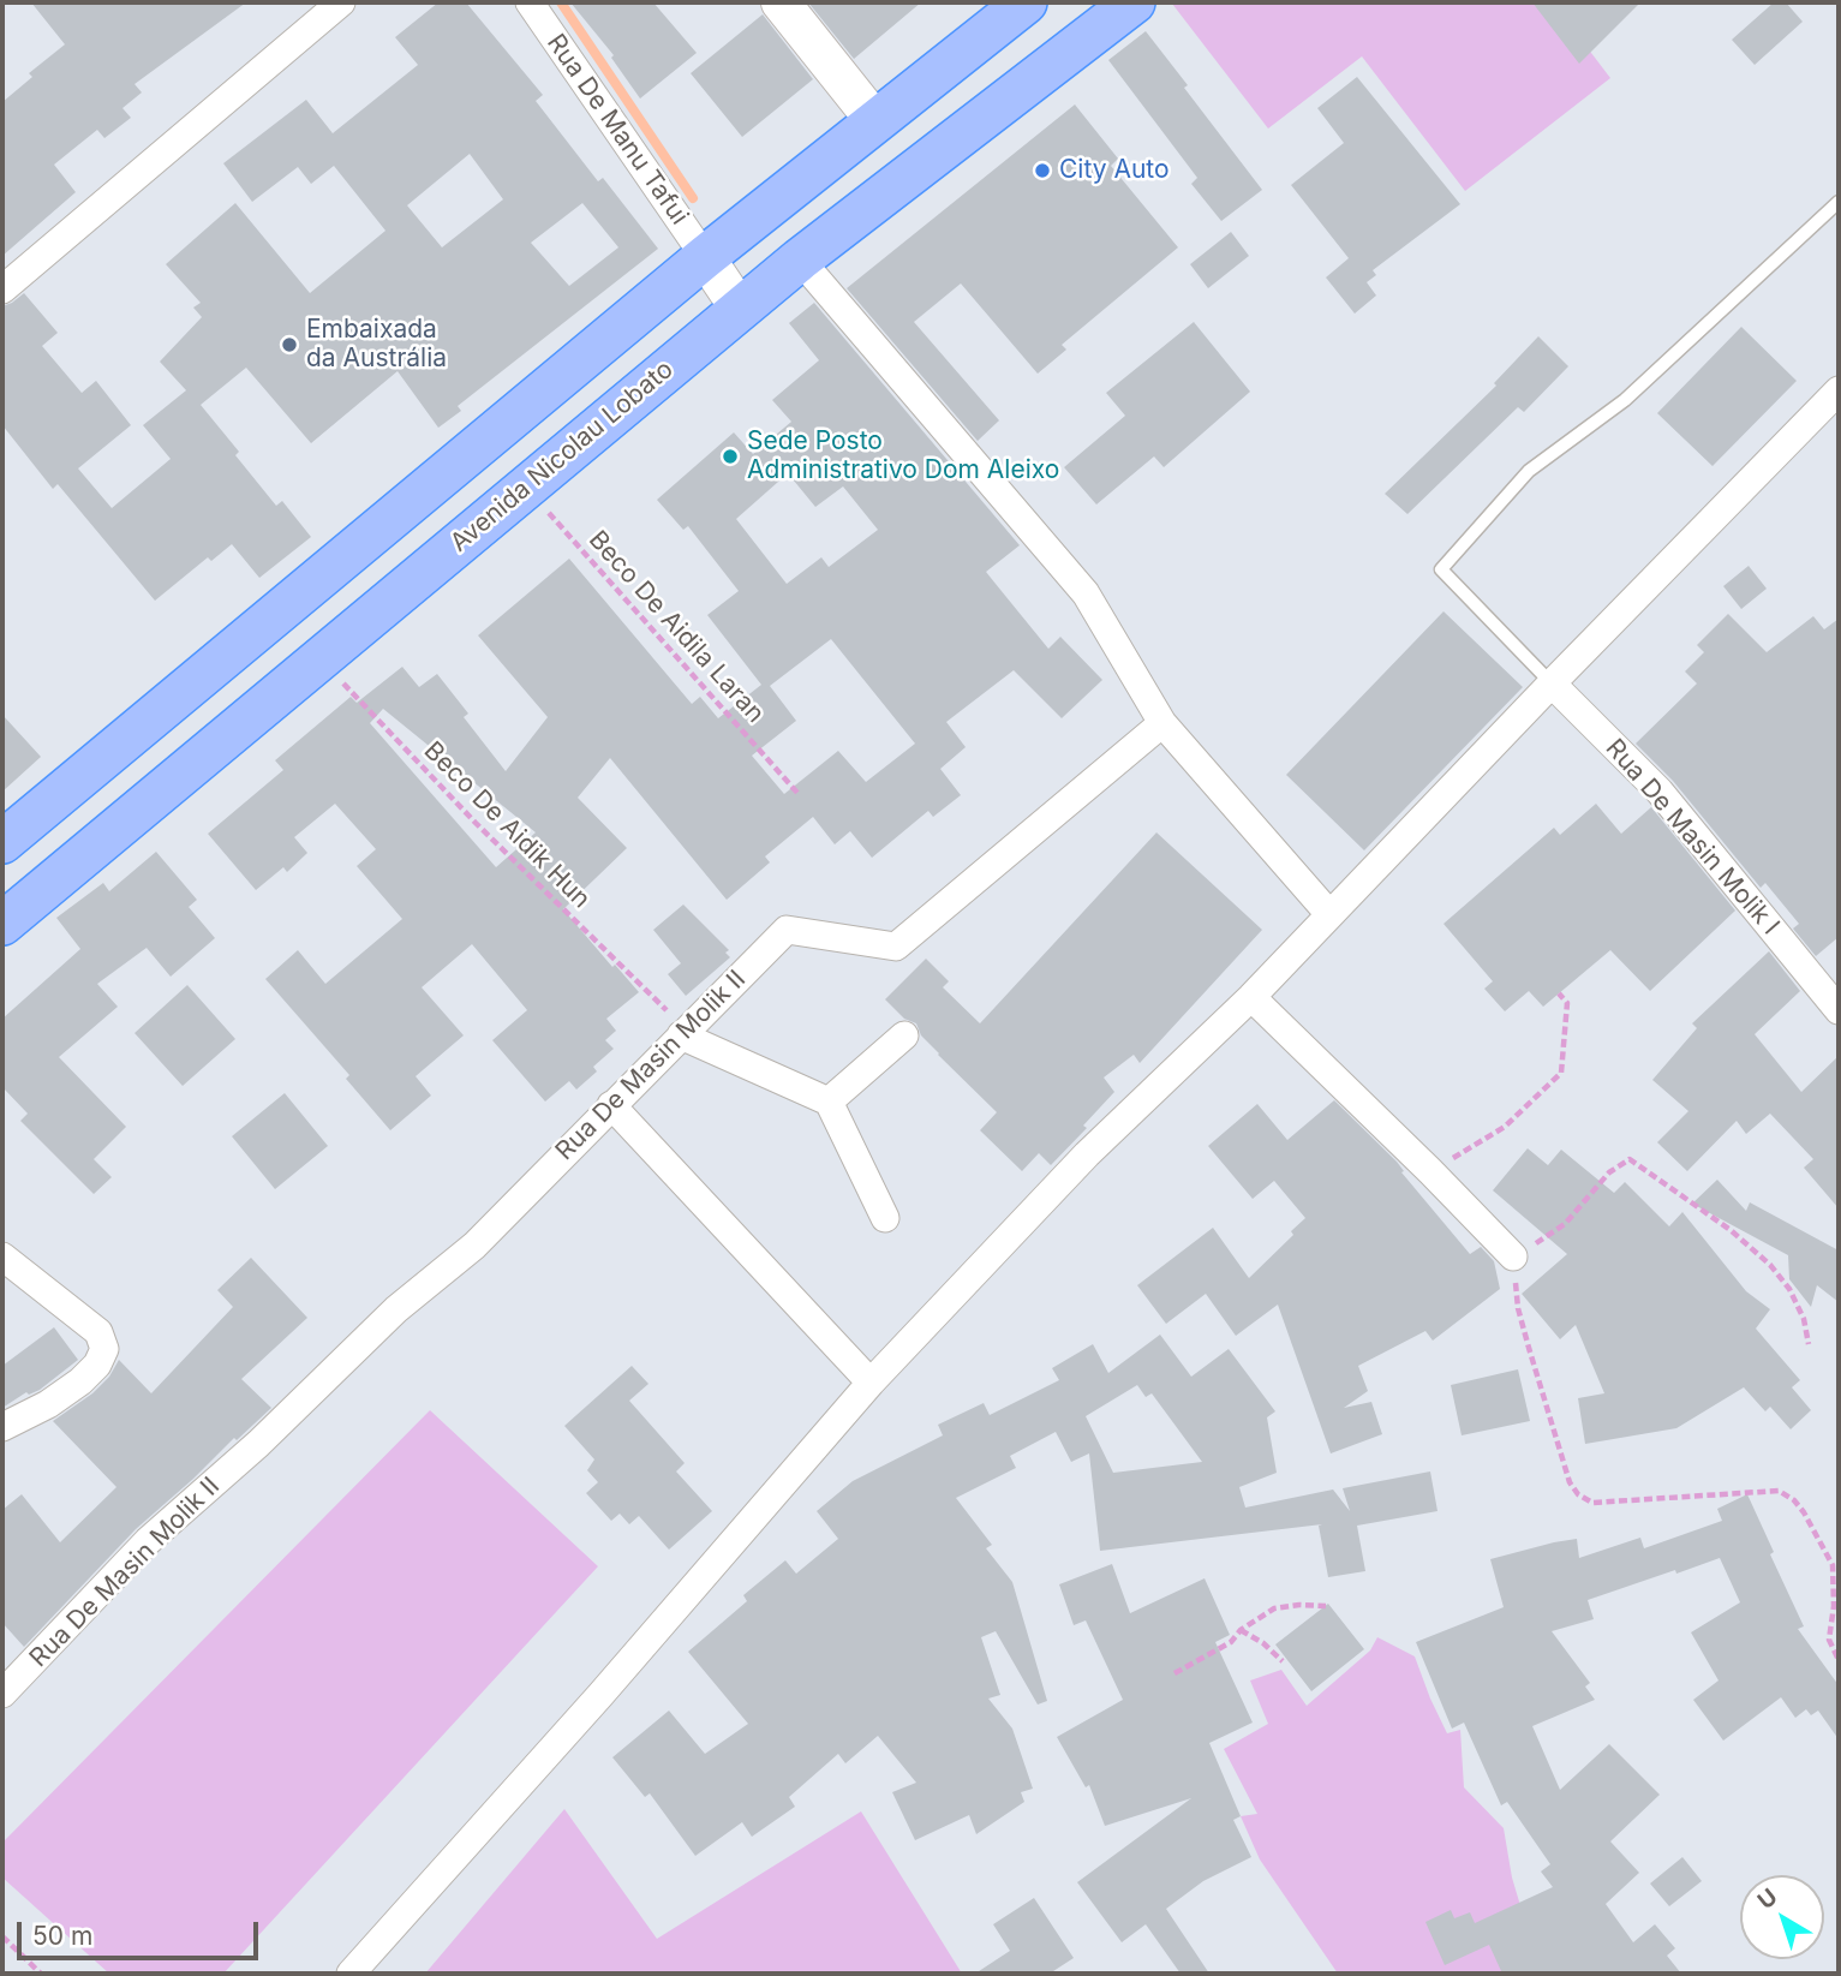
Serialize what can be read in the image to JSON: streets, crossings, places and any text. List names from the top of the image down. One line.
{"streets":{"main road":["Avenida Nicolau Lobato"],"street":["Rua De Manu Tafui","Rua De Masin Molik I","Rua De Masin Molik II"],"path":["Beco De Aidila Laran","Beco De Aidik Hun"]},"crossings":[["Avenida Nicolau Lobato","Beco De Aidila Laran"],["Avenida Nicolau Lobato","Beco De Aidik Hun"],["Beco De Aidik Hun","Rua De Masin Molik II"]],"places":["City Auto","Embaixada da Austrália","Sede Posto Administrativo Dom Aleixo"],"scale_bar":"50 m","north":"top left"}
